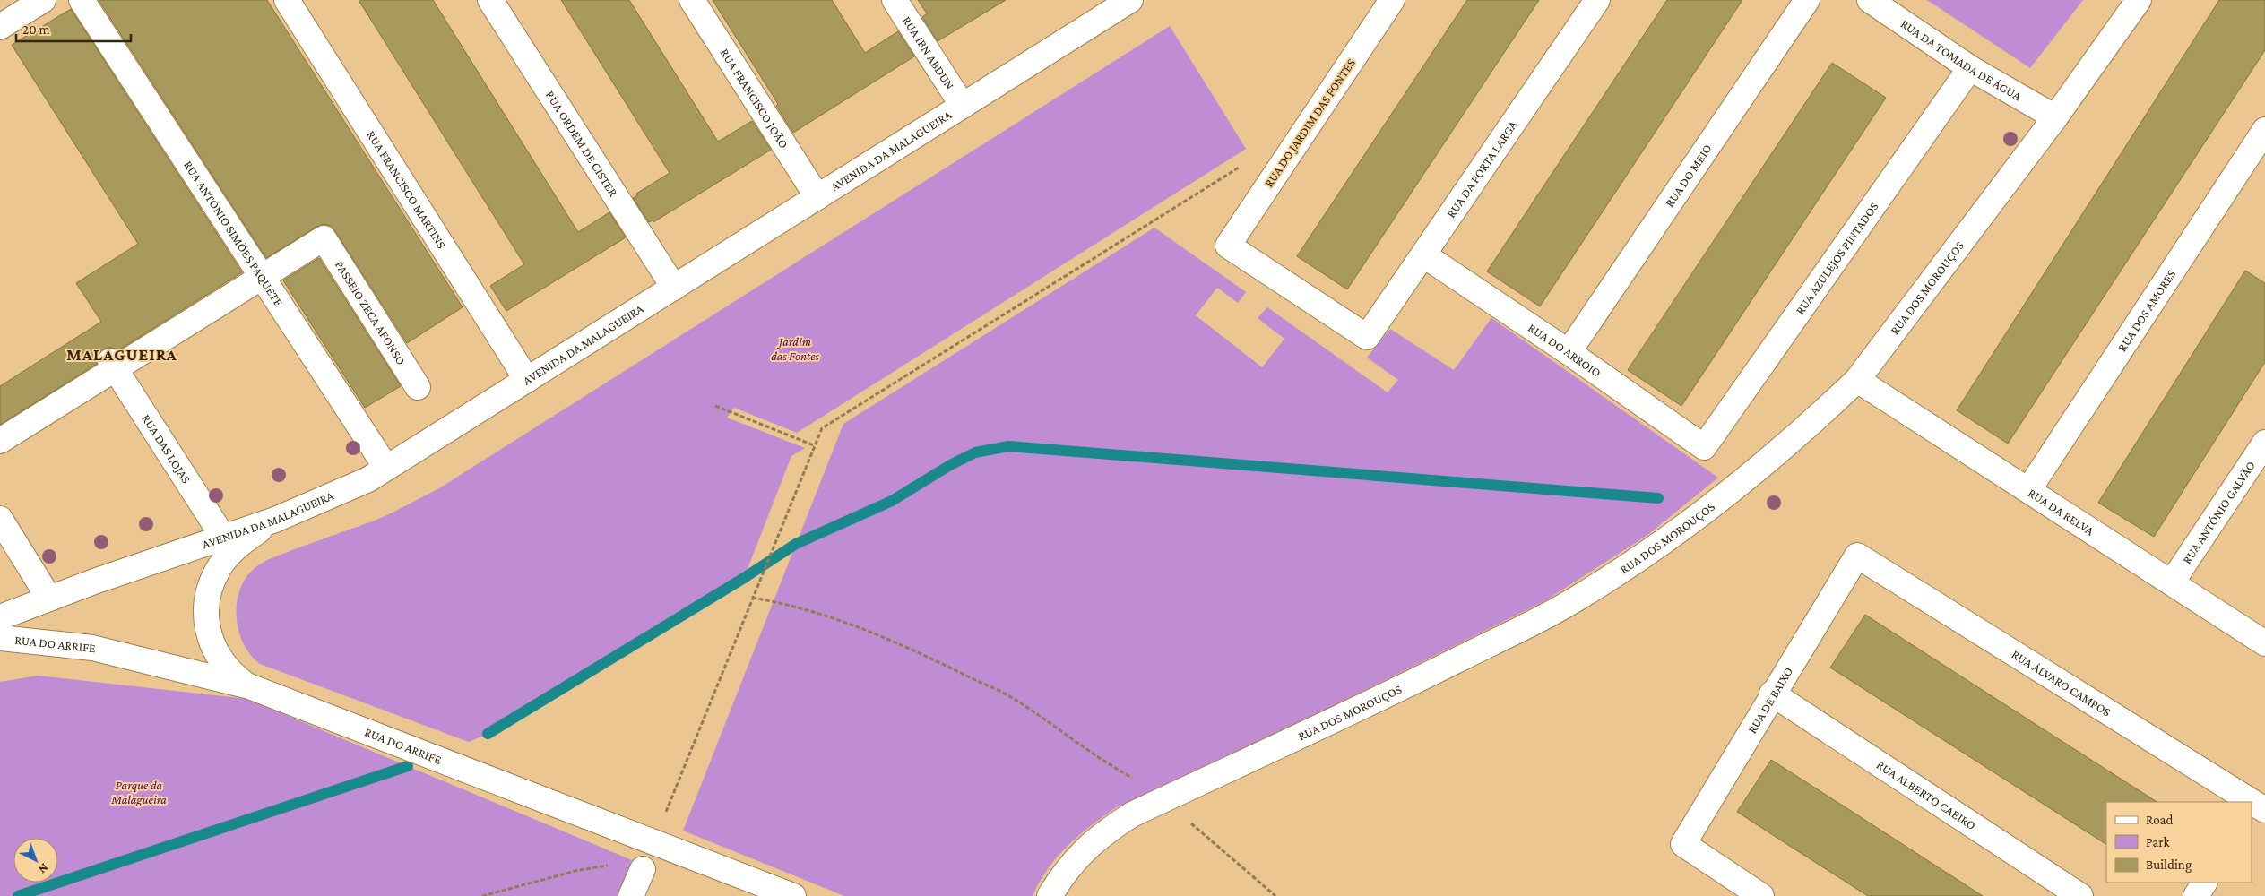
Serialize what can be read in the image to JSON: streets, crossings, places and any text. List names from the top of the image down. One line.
{"streets":{"street":["RUA IBN ABDUN","RUA DA TOMADA DE ÁGUA","RUA FRANCISCO JOÃO","RUA DO JARDIM DAS FONTES","RUA ORDEM DE CISTER","AVENIDA DA MALAGUEIRA","RUA DA PORTA LARGA","RUA DO MEIO","RUA FRANCISCO MARTINS","RUA ANTÓNIO SIMÕES PAQUETE","RUA AZULEJOS PINTADOS","RUA DOS MOROUÇOS","RUA DOS AMORES","PASSEIO ZECA AFONSO","RUA DO ARROIO","RUA DAS LOJAS","RUA DA RELVA","RUA ANTÓNIO GALVÃO","RUA DO ARRIFE","RUA ÁLVARO CAMPOS","RUA DE BAIXO","RUA ALBERTO CAEIRO"]},"crossings":[["RUA IBN ABDUN","AVENIDA DA MALAGUEIRA"],["RUA DA TOMADA DE ÁGUA","RUA AZULEJOS PINTADOS"],["RUA DA TOMADA DE ÁGUA","RUA DOS MOROUÇOS"],["RUA FRANCISCO JOÃO","AVENIDA DA MALAGUEIRA"],["RUA DO JARDIM DAS FONTES","RUA DA PORTA LARGA"],["RUA ORDEM DE CISTER","AVENIDA DA MALAGUEIRA"],["AVENIDA DA MALAGUEIRA","RUA FRANCISCO MARTINS"],["AVENIDA DA MALAGUEIRA","RUA ANTÓNIO SIMÕES PAQUETE"],["AVENIDA DA MALAGUEIRA","RUA DAS LOJAS"],["RUA DA PORTA LARGA","RUA DO ARROIO"],["RUA DO MEIO","RUA DO ARROIO"],["RUA ANTÓNIO SIMÕES PAQUETE","PASSEIO ZECA AFONSO"],["RUA AZULEJOS PINTADOS","RUA DO ARROIO"],["RUA DOS MOROUÇOS","RUA DA RELVA"],["RUA DOS AMORES","RUA DA RELVA"],["RUA DA RELVA","RUA ANTÓNIO GALVÃO"],["RUA ÁLVARO CAMPOS","RUA DE BAIXO"],["RUA DE BAIXO","RUA ALBERTO CAEIRO"]],"districts":["MALAGUEIRA"],"parks":["Jardim das Fontes","Parque da Malagueira"],"legend":["Road","Park","Building"],"scale_bar":"20 m","north":"bottom right"}
